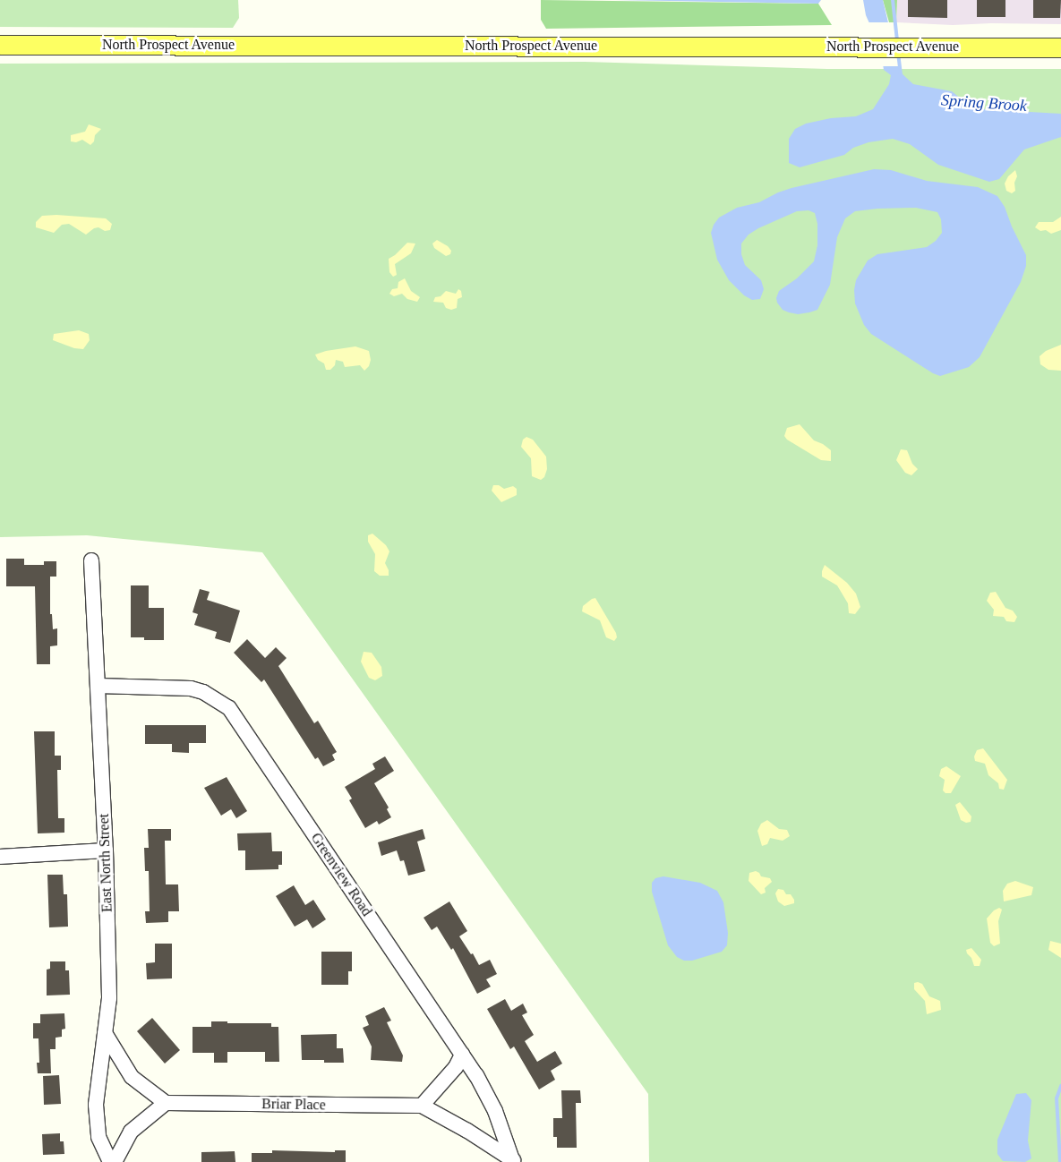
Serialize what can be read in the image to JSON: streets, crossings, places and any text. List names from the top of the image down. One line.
{"streets":{"main road":["North Prospect Avenue"],"street":["East North Street","Greenview Road","Briar Place"]},"crossings":[["East North Street","Greenview Road"],["Greenview Road","Briar Place"]],"water":["Spring Brook"]}
